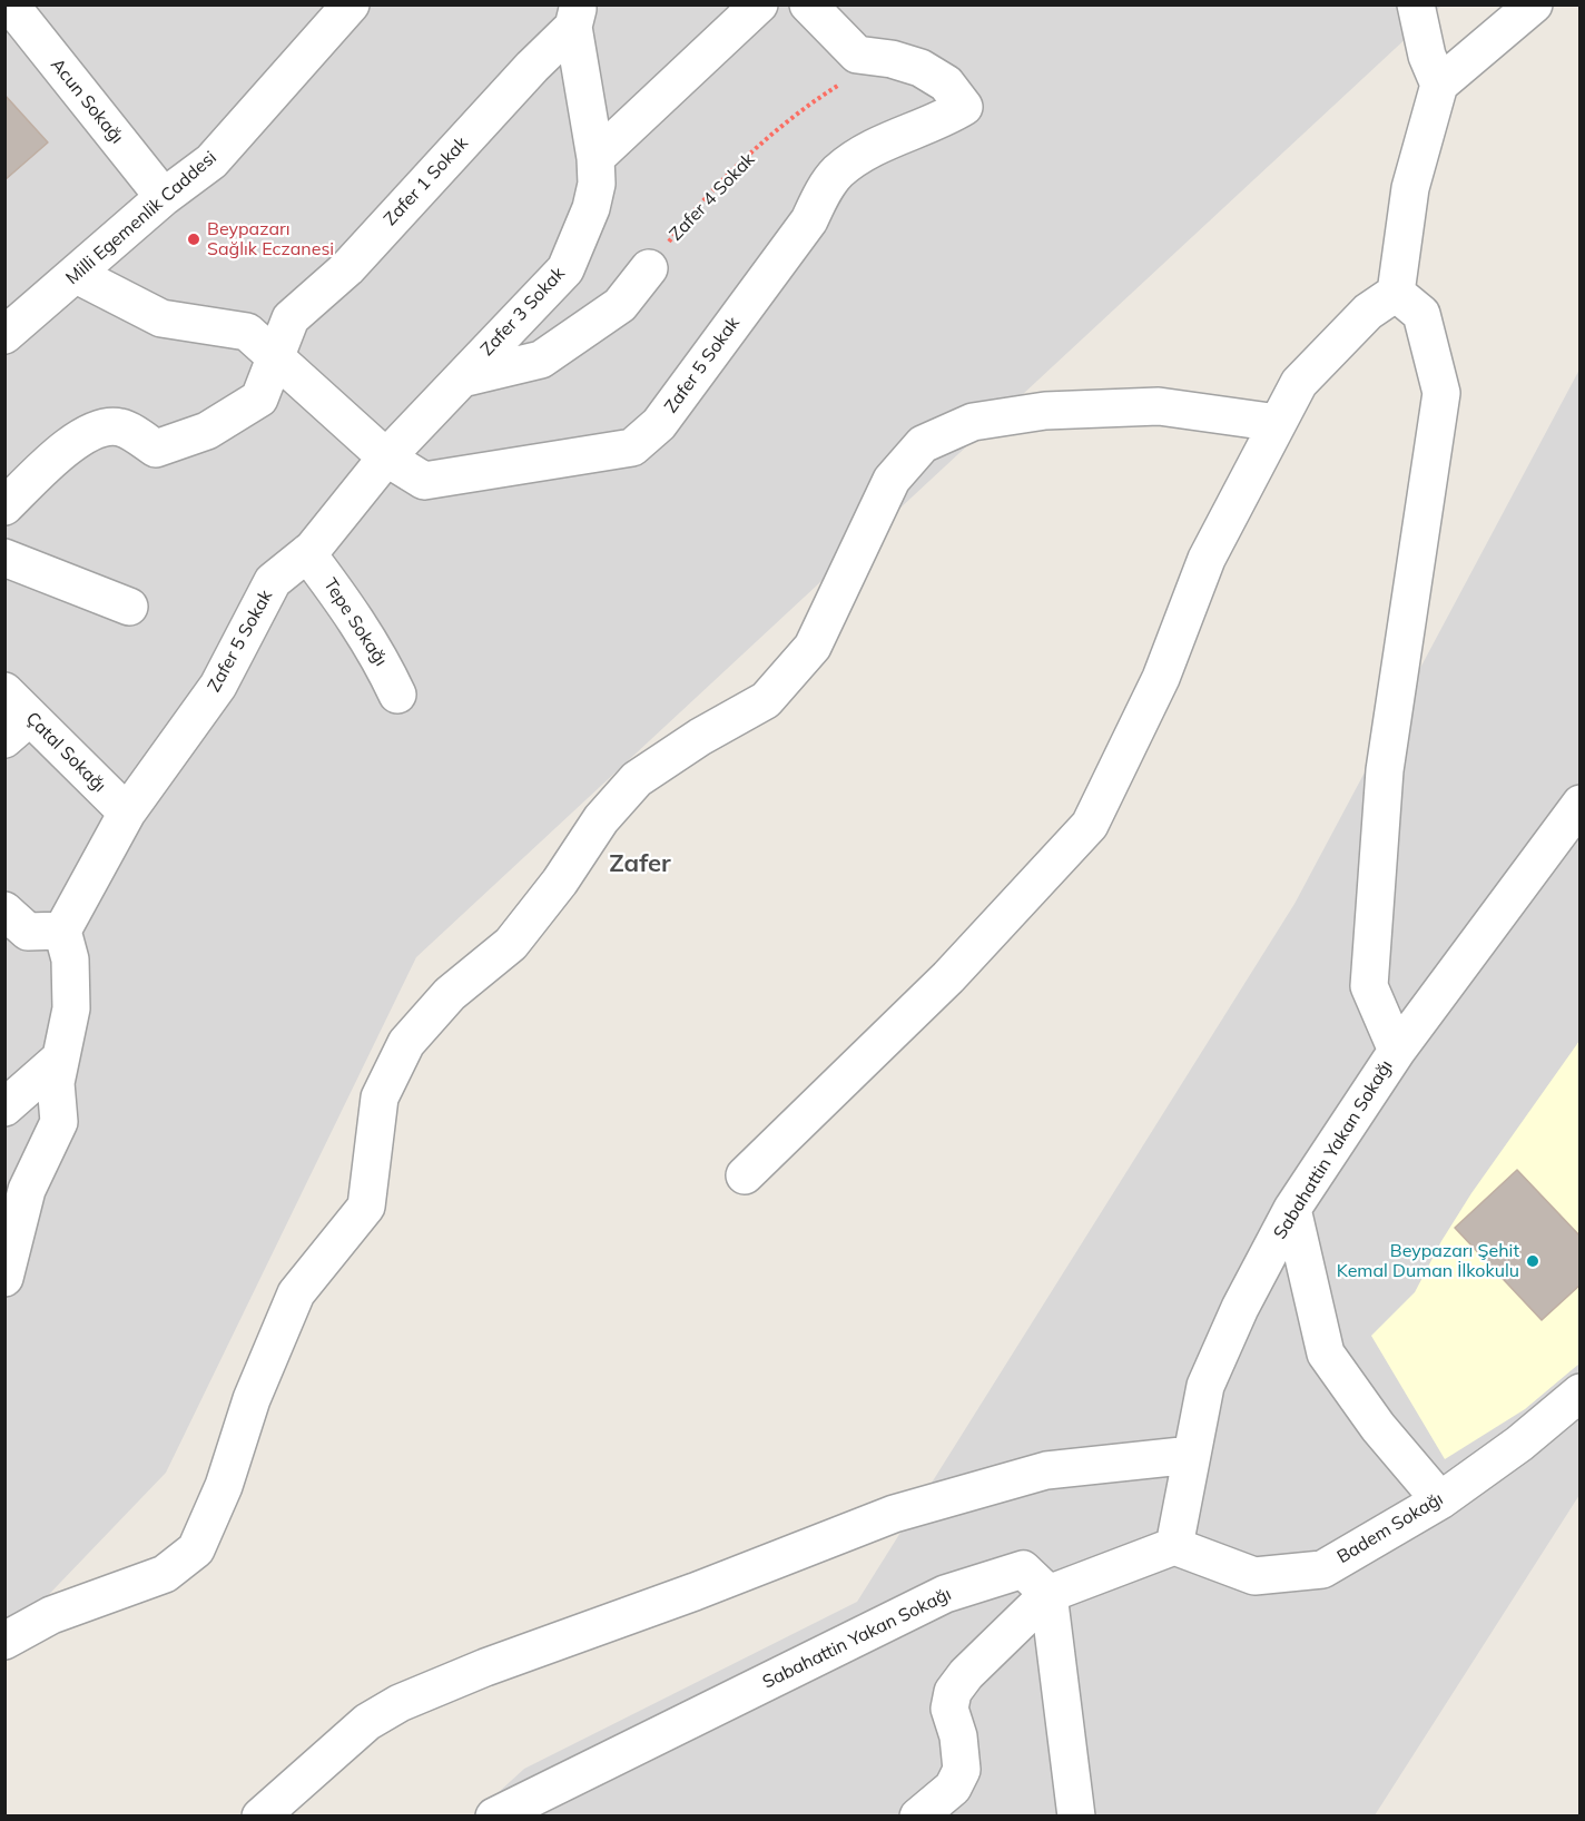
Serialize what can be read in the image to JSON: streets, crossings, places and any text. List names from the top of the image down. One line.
{"streets":{"street":["Acun Sokağı","Zafer 1 Sokak","Milli Egemenlik Caddesi","Zafer 3 Sokak","Zafer 5 Sokak","Tepe Sokağı","Çatal Sokağı","Sabahattin Yakan Sokağı","Badem Sokağı"],"path":["Zafer 4 Sokak"]},"crossings":[["Acun Sokağı","Milli Egemenlik Caddesi"],["Zafer 1 Sokak","Zafer 3 Sokak"],["Zafer 4 Sokak","Zafer 5 Sokak"],["Zafer 3 Sokak","Zafer 5 Sokak"],["Zafer 5 Sokak","Tepe Sokağı"],["Zafer 5 Sokak","Çatal Sokağı"],["Sabahattin Yakan Sokağı","Badem Sokağı"]],"districts":["Zafer"],"places":["Beypazarı Sağlık Eczanesi","Beypazarı Şehit Kemal Duman İlkokulu"]}
